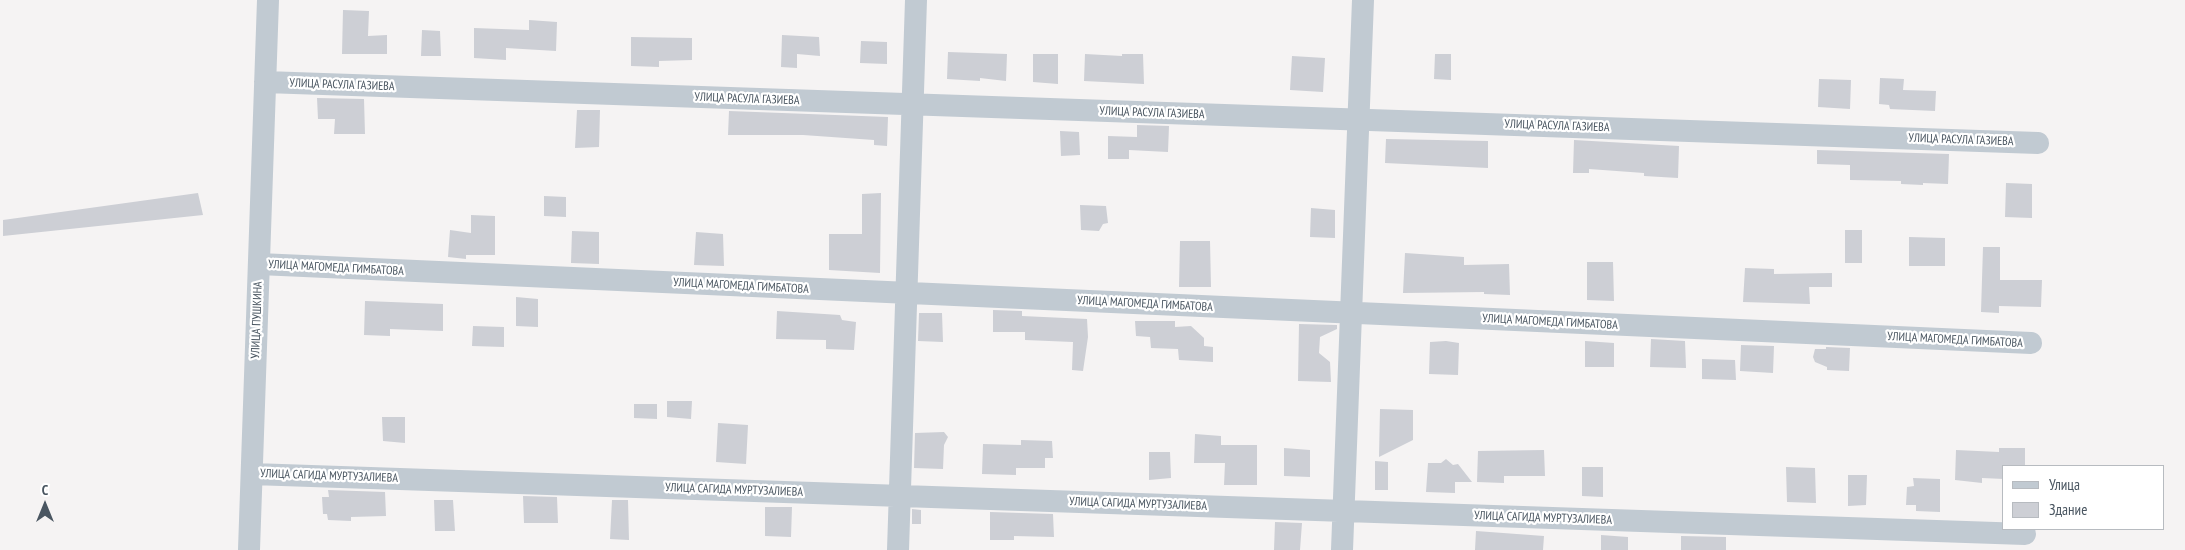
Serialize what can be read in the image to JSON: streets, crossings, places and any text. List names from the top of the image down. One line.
{"streets":{"street":["УЛИЦА РАСУЛА ГАЗИЕВА","УЛИЦА МАГОМЕДА ГИМБАТОВА","УЛИЦА ПУШКИНА","УЛИЦА САГИДА МУРТУЗАЛИЕВА"]},"crossings":[["УЛИЦА РАСУЛА ГАЗИЕВА","УЛИЦА ПУШКИНА"],["УЛИЦА МАГОМЕДА ГИМБАТОВА","УЛИЦА ПУШКИНА"],["УЛИЦА ПУШКИНА","УЛИЦА САГИДА МУРТУЗАЛИЕВА"]],"legend":["Улица","Здание"],"north":"top"}
